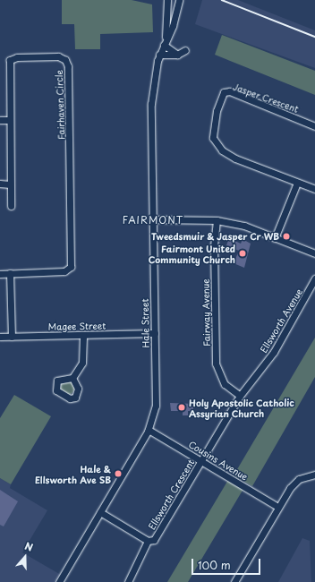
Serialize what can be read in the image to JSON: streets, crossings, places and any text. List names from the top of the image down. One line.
{"streets":{"street":["Jasper Crescent","Fairhaven Circle","Fairway Avenue","Ellsworth Avenue","Hale Street","Magee Street","Cousins Avenue","Ellsworth Crescent"]},"crossings":[["Fairway Avenue","Ellsworth Avenue"],["Ellsworth Avenue","Cousins Avenue"],["Ellsworth Avenue","Ellsworth Crescent"],["Hale Street","Magee Street"],["Hale Street","Cousins Avenue"],["Hale Street","Ellsworth Crescent"],["Cousins Avenue","Ellsworth Crescent"]],"districts":["FAIRMONT"],"places":["Tweedsmuir & Jasper Cr WB","Fairmont United Community Church","Holy Apostolic Catholic Assyrian Church","Hale & Ellsworth Ave SB"],"scale_bar":"100 m","north":"top"}
